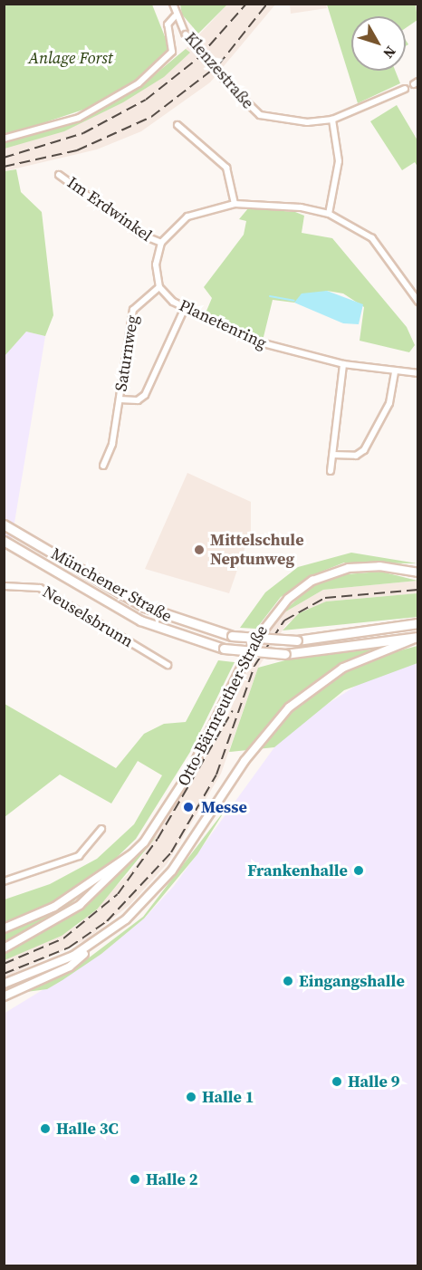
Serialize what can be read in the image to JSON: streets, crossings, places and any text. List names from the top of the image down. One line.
{"streets":{"main road":["Münchener Straße","Otto-Bärnreuther-Straße"],"street":["Klenzestraße","Im Erdwinkel","Planetenring","Saturnweg","Neuselsbrunn"]},"crossings":[["Planetenring","Saturnweg"]],"parks":["Anlage Forst"],"places":["Mittelschule Neptunweg","Messe","Frankenhalle","Eingangshalle","Halle 9","Halle 1","Halle 3C","Halle 2"],"north":"bottom right"}
